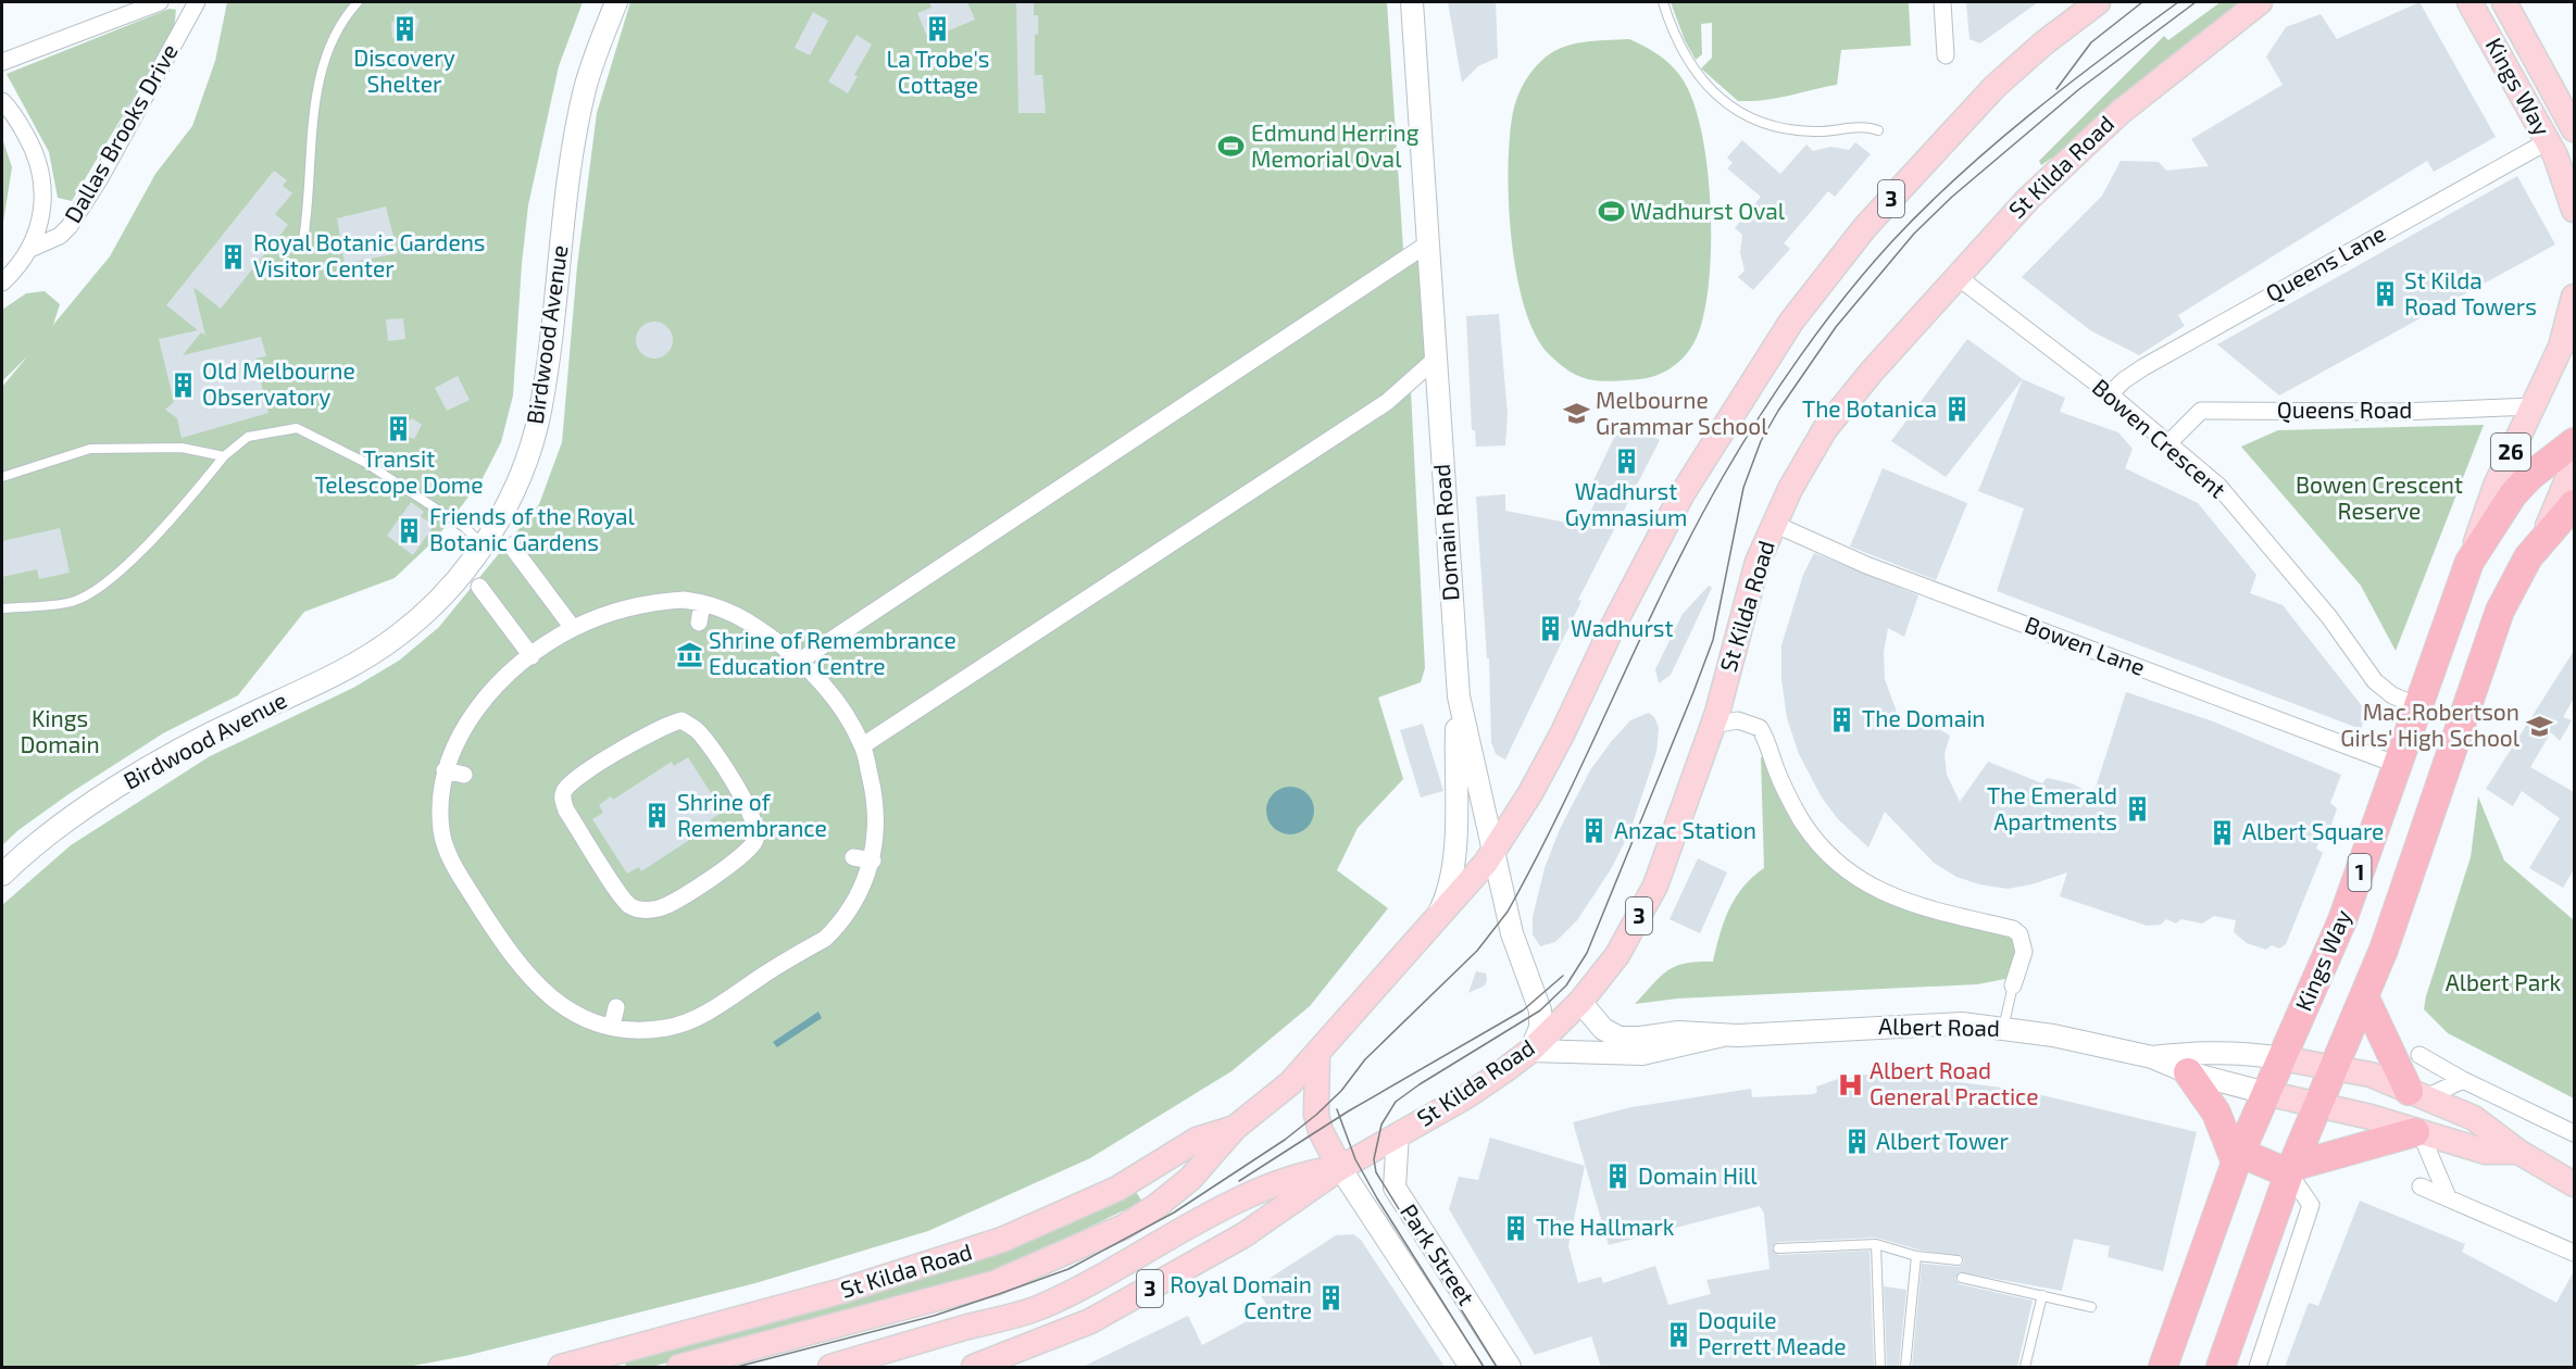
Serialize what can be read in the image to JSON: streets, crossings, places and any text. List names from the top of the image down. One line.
{"streets":{"highway":["Kings Way","1"],"main road":["St Kilda Road","3","26","Albert Road"],"street":["Dallas Brooks Drive","Queens Lane","Birdwood Avenue","Queens Road","Bowen Crescent","Domain Road","Bowen Lane","Park Street"]},"crossings":[["Kings Way","Queens Lane"],["Kings Way","Queens Road"],["Kings Way","Bowen Crescent"],["Kings Way","Bowen Lane"],["Kings Way","1"],["Kings Way","Albert Road"],["St Kilda Road","Bowen Crescent"],["St Kilda Road","Domain Road"],["St Kilda Road","Bowen Lane"],["St Kilda Road","Albert Road"],["St Kilda Road","Park Street"],["Queens Lane","Bowen Crescent"],["Queens Road","Bowen Crescent"],["Domain Road","Albert Road"],["1","Albert Road"]],"parks":["Bowen Crescent Reserve","Kings Domain","Albert Park"],"places":{"building":["Discovery Shelter","La Trobe's Cottage","Royal Botanic Gardens Visitor Center","St Kilda Road Towers","Old Melbourne Observatory","The Botanica","Transit Telescope Dome","Wadhurst Gymnasium","Friends of the Royal Botanic Gardens","Wadhurst","The Domain","The Emerald Apartments","Shrine of Remembrance","Anzac Station","Albert Square","Albert Tower","Domain Hill","The Hallmark","Royal Domain Centre","Doquile Perrett Meade"],"sports":["Edmund Herring Memorial Oval","Wadhurst Oval"],"school or university":["Melbourne Grammar School","Mac.Robertson Girls' High School"],"museum":["Shrine of Remembrance Education Centre"],"hospital":["Albert Road General Practice"]}}
